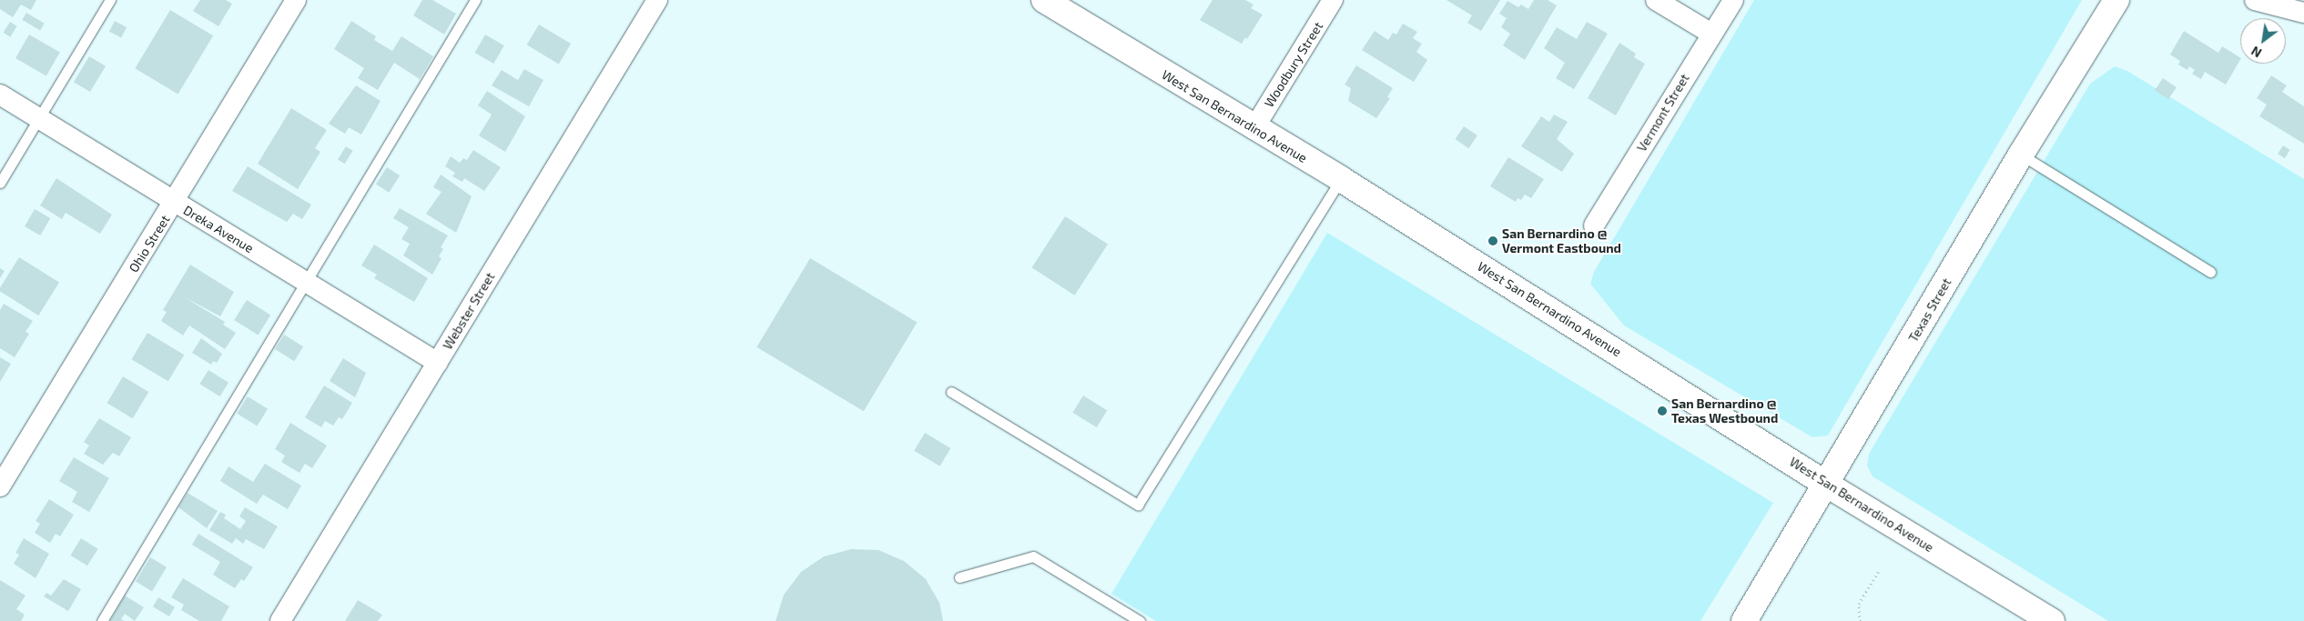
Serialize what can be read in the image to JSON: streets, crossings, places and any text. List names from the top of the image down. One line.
{"streets":{"main road":["West San Bernardino Avenue","Texas Street"],"street":["Woodbury Street","Vermont Street","Dreka Avenue","Ohio Street","Webster Street"]},"crossings":[["Woodbury Street","West San Bernardino Avenue"],["West San Bernardino Avenue","Texas Street"],["Dreka Avenue","Ohio Street"],["Dreka Avenue","Webster Street"]],"places":["San Bernardino @ Vermont Eastbound","San Bernardino @ Texas Westbound"],"north":"bottom left"}
